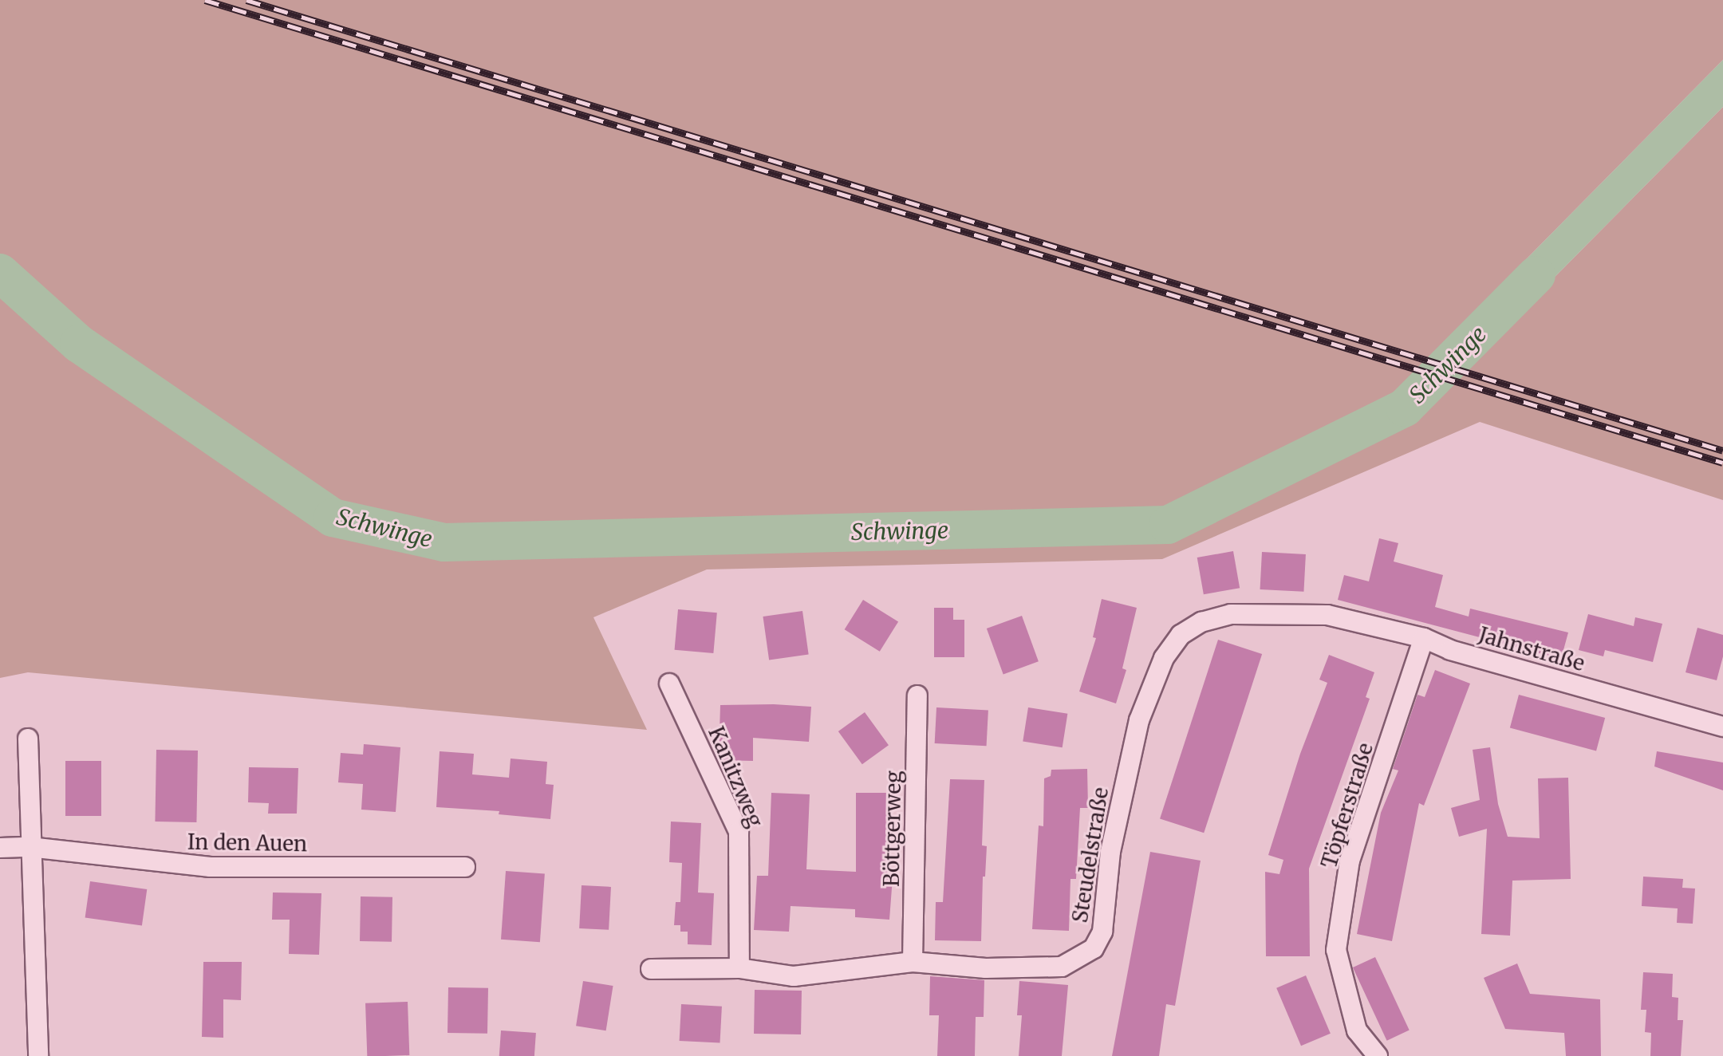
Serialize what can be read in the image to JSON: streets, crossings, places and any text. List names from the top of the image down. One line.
{"streets":{"street":["Jahnstraße","Kanitzweg","Töpferstraße","Böttgerweg","In den Auen","Steudelstraße"]},"crossings":[["Jahnstraße","Töpferstraße"],["Jahnstraße","Steudelstraße"],["Kanitzweg","Steudelstraße"],["Böttgerweg","Steudelstraße"]],"water":["Schwinge"]}
